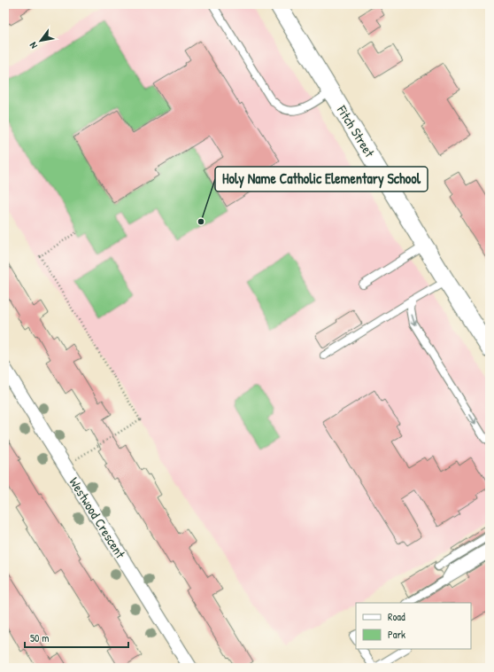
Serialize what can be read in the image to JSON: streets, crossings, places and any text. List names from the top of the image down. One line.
{"streets":{"street":["Fitch Street","Westwood Crescent"]},"places":["Holy Name Catholic Elementary School"],"legend":["Road","Park"],"scale_bar":"50 m","north":"bottom left"}
